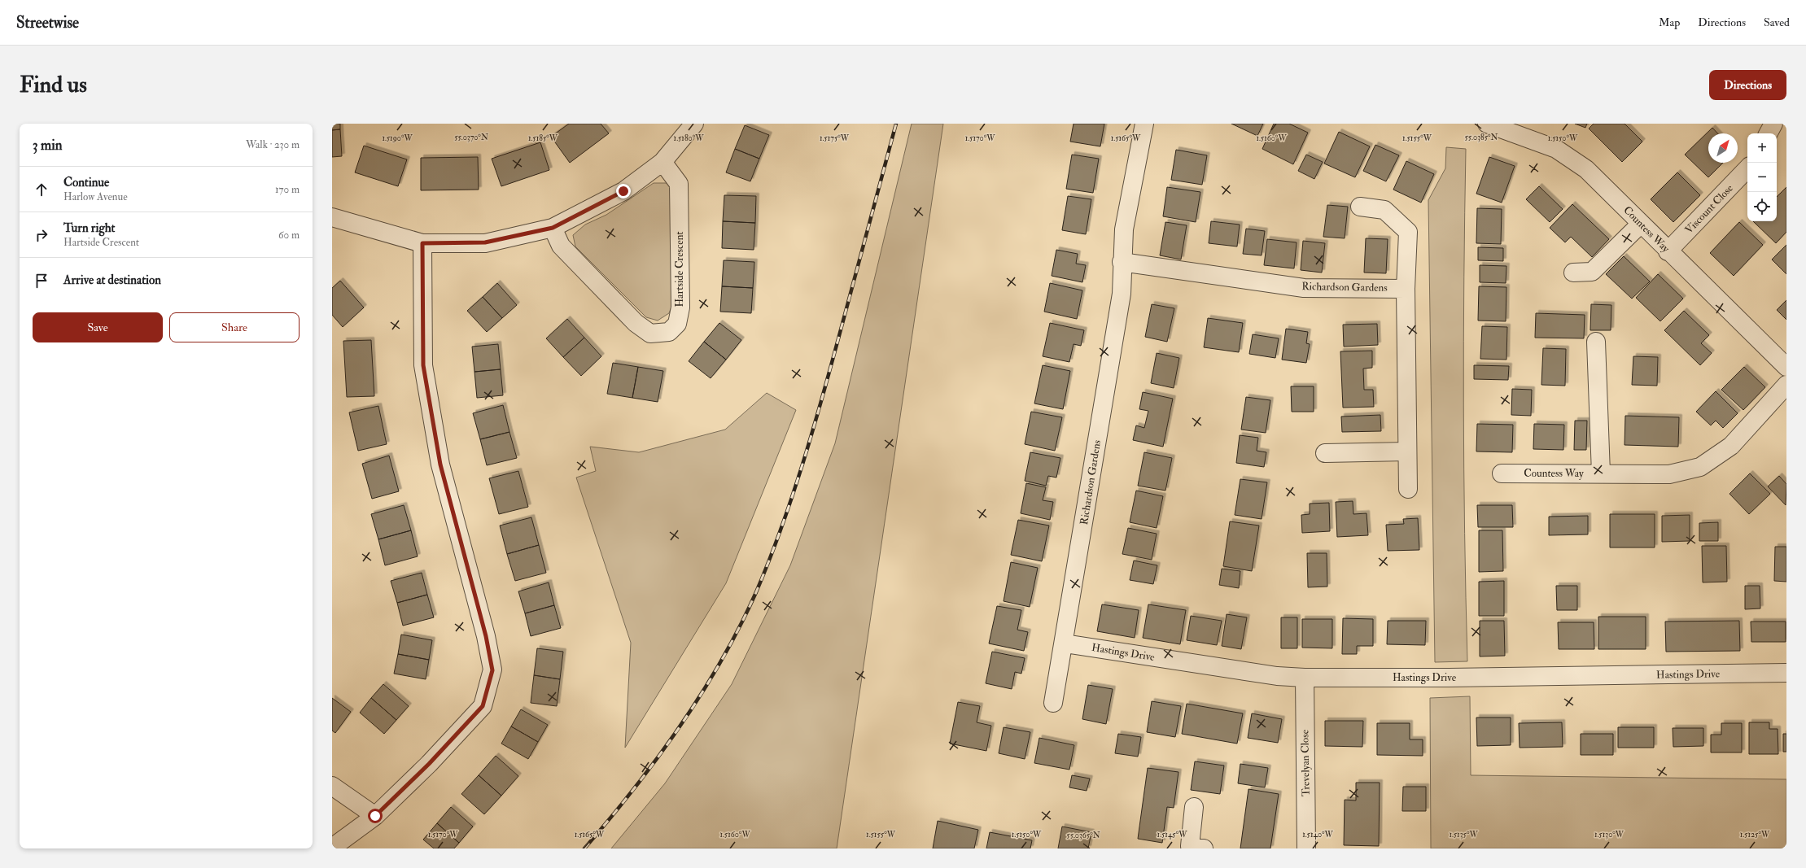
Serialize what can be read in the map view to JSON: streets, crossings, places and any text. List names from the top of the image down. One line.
{"streets":{"street":["Viscount Close","Countess Way","Hartside Crescent","Richardson Gardens","Hastings Drive","Trevelyan Close"]},"crossings":[["Viscount Close","Countess Way"],["Richardson Gardens","Hastings Drive"],["Hastings Drive","Trevelyan Close"]],"north":"top right","page":{"header":"Streetwise","nav":["Map","Directions","Saved"],"buttons":["Directions",["Save","Share"]],"title":"Find us","heading":["3 min","Walk · 230 m"],"map_buttons":["+","−"],"list":[["Continue","Harlow Avenue","170 m"],["Turn right","Hartside Crescent","60 m"],"Arrive at destination"]},"coordinates":["55.0385°N","55.0370°N","1.5190°W","1.5185°W","1.5180°W","1.5175°W","1.5170°W","1.5165°W","1.5160°W","1.5155°W","1.5150°W","1.5145°W","1.5140°W","1.5135°W","1.5130°W","1.5125°W","55.0365°N"]}
